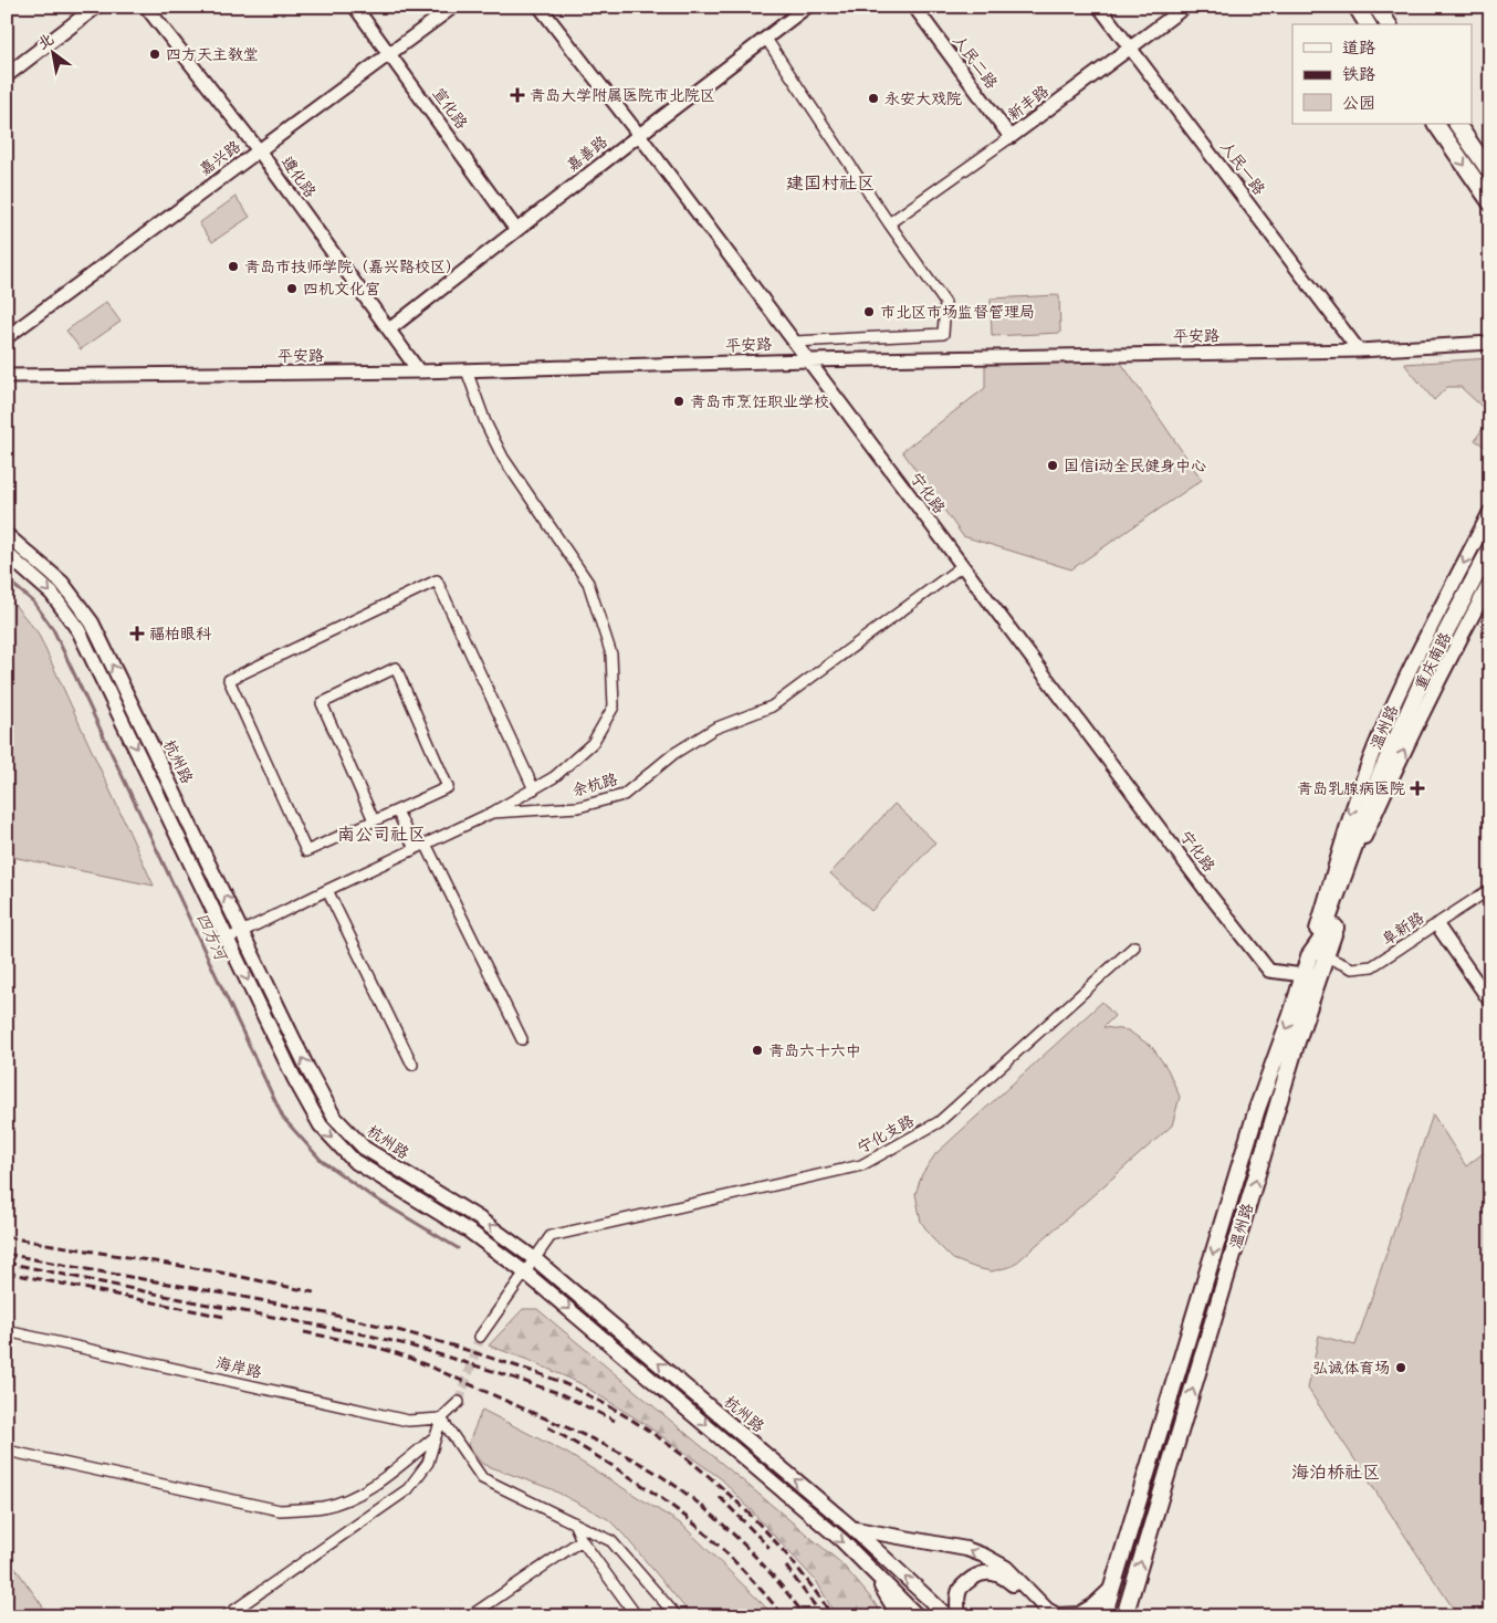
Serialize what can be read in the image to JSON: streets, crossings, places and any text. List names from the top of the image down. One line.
{"streets":{"main road":["重庆南路","温州路","杭州路"],"street":["人民二路","新丰路","宣化路","嘉善路","嘉兴路","人民一路","遵化路","平安路","宁化路","余杭路","阜新路","宁化支路","海岸路"]},"crossings":[["人民二路","新丰路"],["新丰路","人民一路"],["宣化路","嘉善路"],["宣化路","嘉兴路"],["嘉善路","遵化路"],["嘉善路","宁化路"],["嘉兴路","遵化路"],["人民一路","平安路"],["遵化路","平安路"],["平安路","宁化路"],["宁化路","温州路"],["宁化路","余杭路"],["重庆南路","温州路"],["温州路","阜新路"],["杭州路","余杭路"],["杭州路","宁化支路"]],"districts":["建国村社区","南公司社区","海泊桥社区"],"water":["四方河"],"places":{"other":["四方天主教堂","永安大戏院","青岛市技师学院（嘉兴路校区）","四机文化宫","市北区市场监督管理局","青岛市烹饪职业学校","国信i动全民健身中心","青岛六十六中","弘诚体育场"],"health":["青岛大学附属医院市北院区","福柏眼科","青岛乳腺病医院"]},"legend":["道路","铁路","公园"],"north":"top left"}
